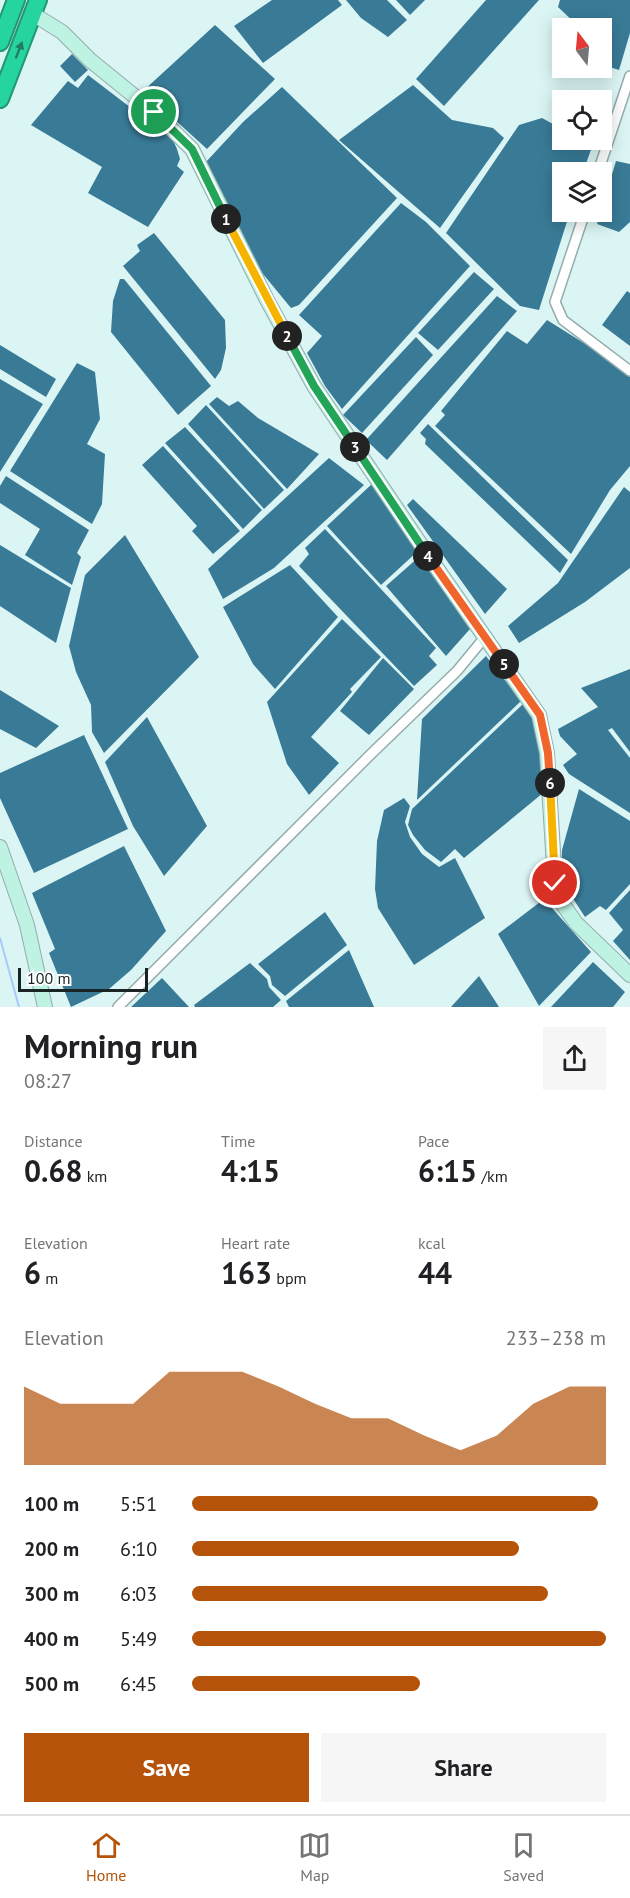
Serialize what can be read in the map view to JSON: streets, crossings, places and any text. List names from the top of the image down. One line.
{"scale_bar":"100 m","north":"top","page":{"pins":["1","2","3","4","5","6"],"scale":"100 m","heading":["Morning run","08:27"],"stats":[["Distance","0.68 km"],["Time","4:15"],["Pace","6:15 /km"],["Elevation","6 m"],["Heart rate","163 bpm"],["kcal","44"]],"chart":["Elevation","233–238 m"],"list":[{"name":"100 m","note":"5:51"},{"name":"200 m","note":"6:10"},{"name":"300 m","note":"6:03"},{"name":"400 m","note":"5:49"},{"name":"500 m","note":"6:45"}],"buttons":["Save","Share"],"tabs":["Home","Map","Saved"]}}
